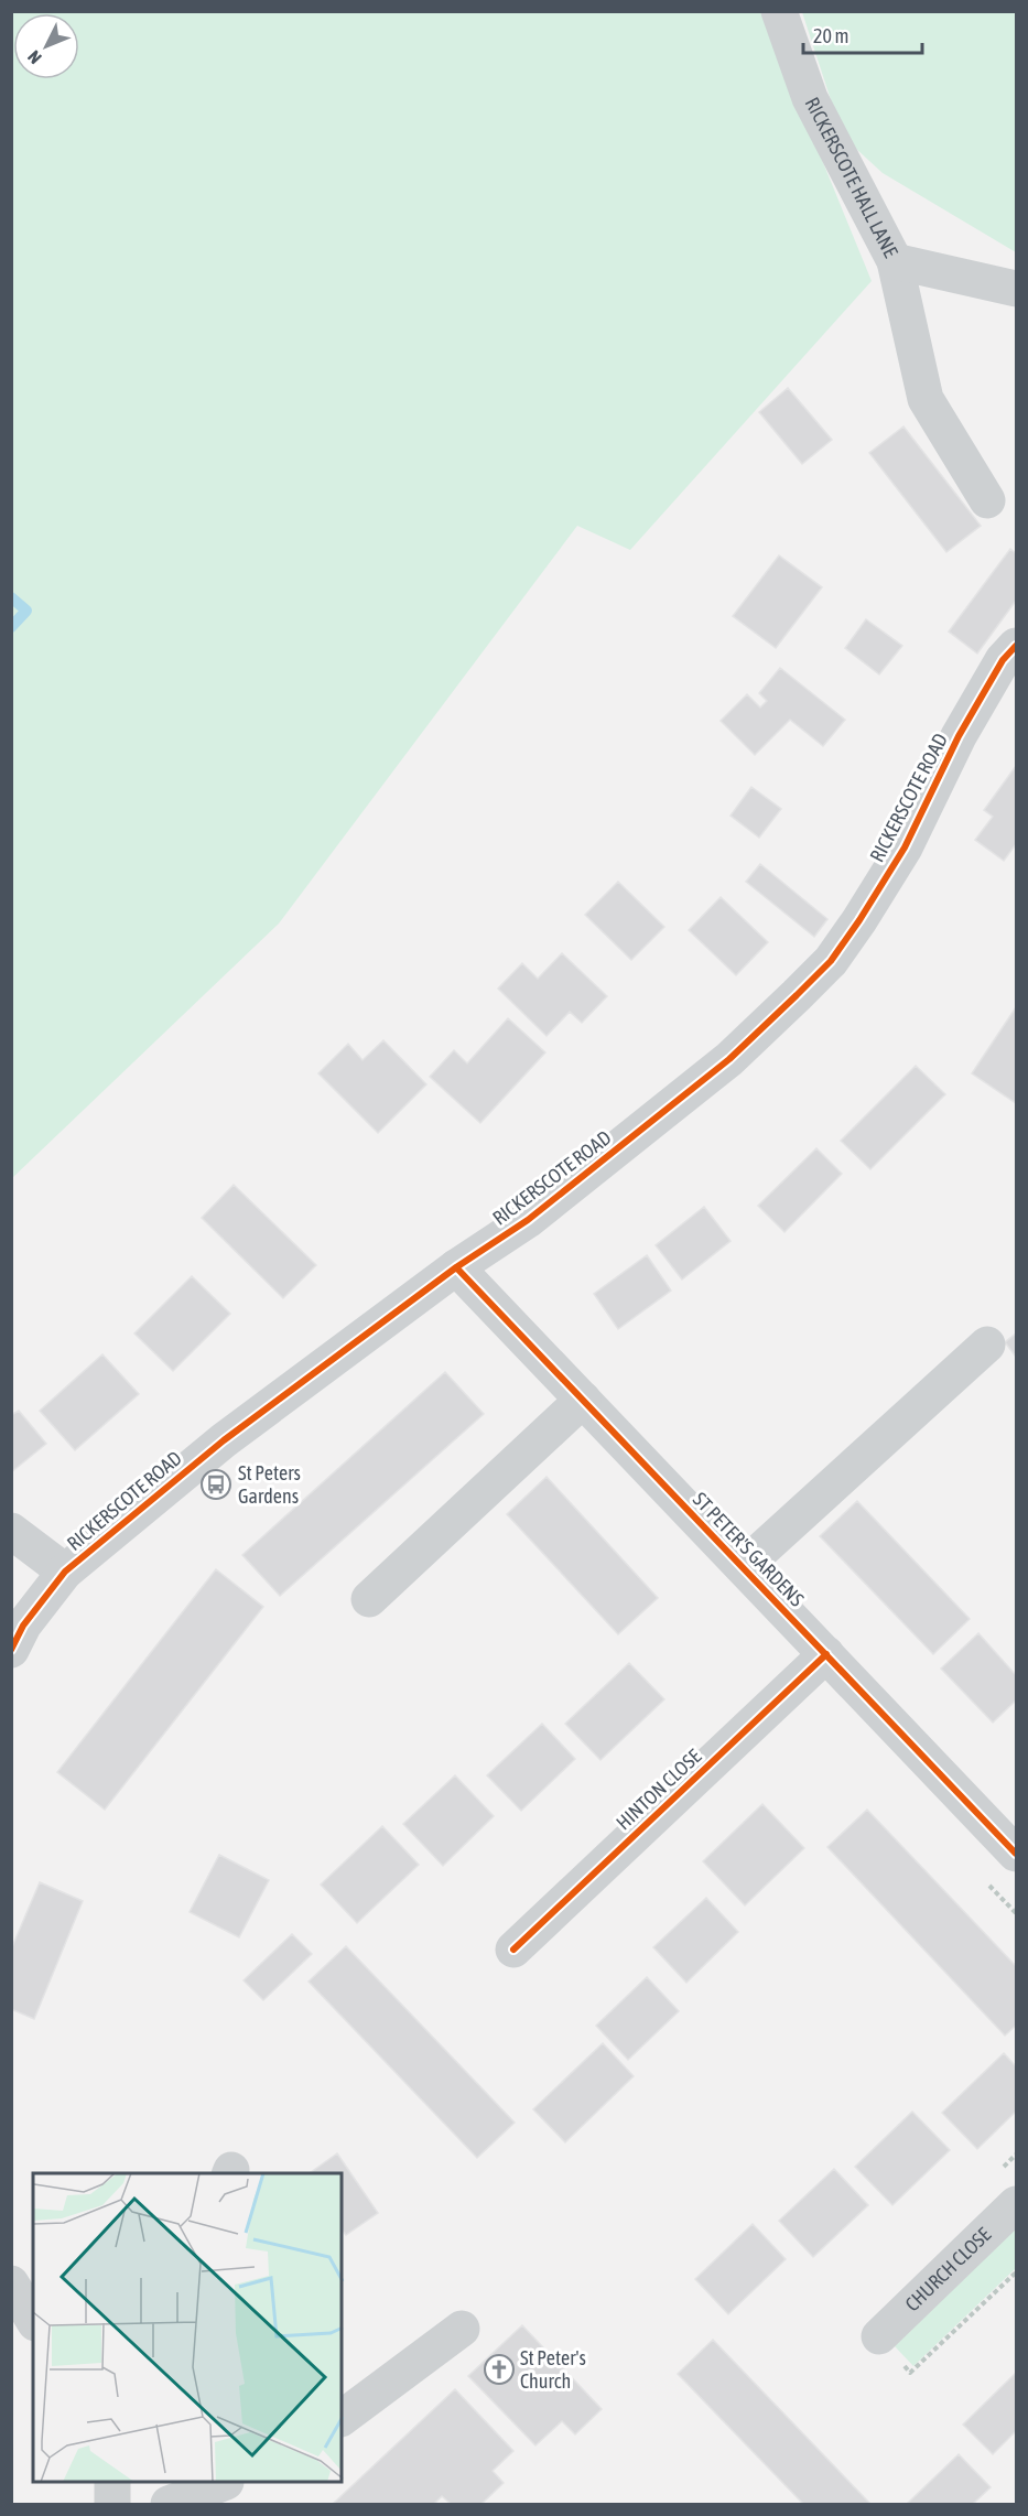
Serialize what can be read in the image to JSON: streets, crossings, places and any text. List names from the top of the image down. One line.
{"streets":{"street":["RICKERSCOTE HALL LANE","RICKERSCOTE ROAD","ST PETER'S GARDENS","HINTON CLOSE","CHURCH CLOSE"]},"crossings":[["RICKERSCOTE ROAD","ST PETER'S GARDENS"],["ST PETER'S GARDENS","HINTON CLOSE"]],"places":{"bus stop":["St Peters Gardens"],"church":["St Peter's Church"]},"scale_bar":"20 m","north":"bottom left"}
